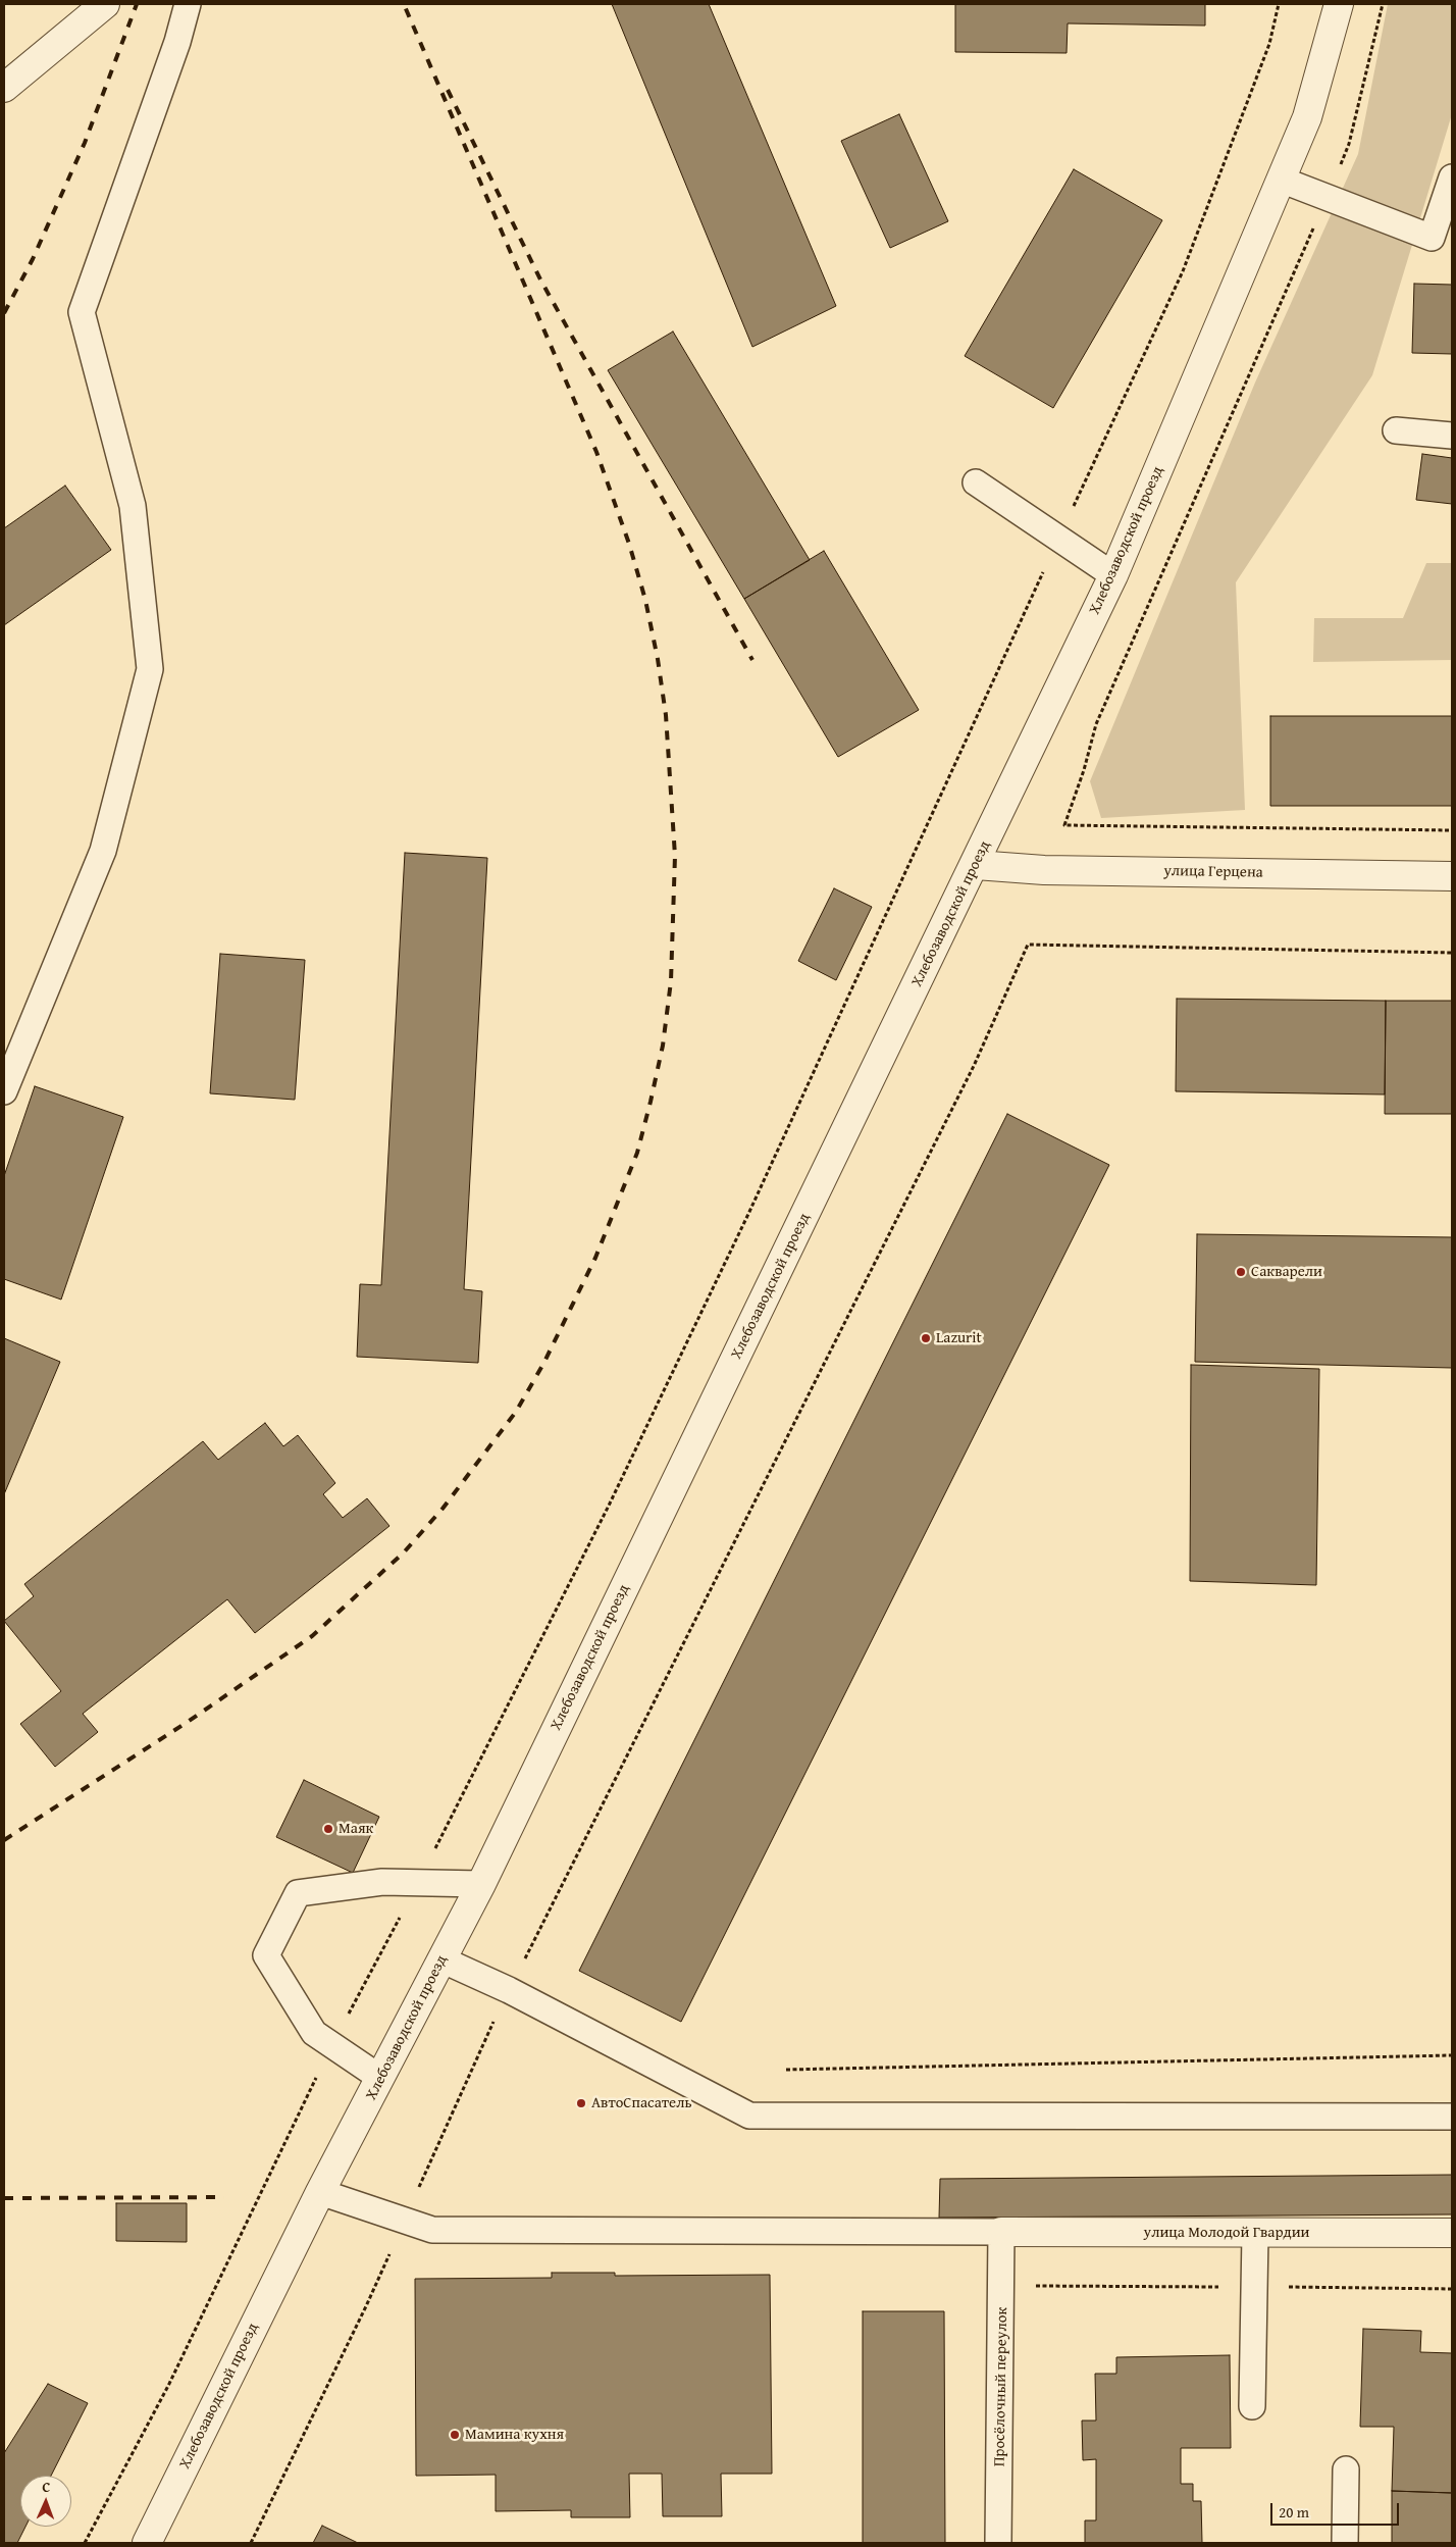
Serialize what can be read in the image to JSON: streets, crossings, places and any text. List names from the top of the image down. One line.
{"streets":{"street":["Хлебозаводской проезд","улица Герцена","улица Молодой Гвардии"],"lane":["Просёлочный переулок"]},"crossings":[["Хлебозаводской проезд","улица Герцена"],["улица Молодой Гвардии","Просёлочный переулок"]],"places":["Сакварели","Lazurit","Маяк","АвтоСпасатель","Мамина кухня"],"scale_bar":"20 m","north":"top"}
